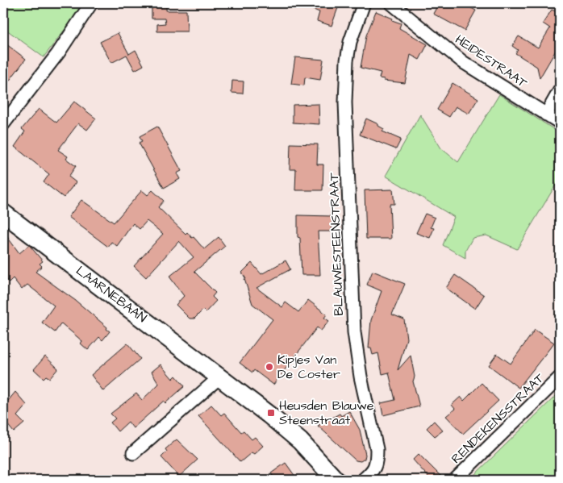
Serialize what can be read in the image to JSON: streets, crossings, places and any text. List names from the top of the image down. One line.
{"streets":{"street":["HEIDESTRAAT","BLAUWESTEENSTRAAT","LAARNEBAAN","RENDEKENSSTRAAT"]},"places":{"other":["Kipjes Van De Coster"],"transit":["Heusden Blauwe Steenstraat"]}}
